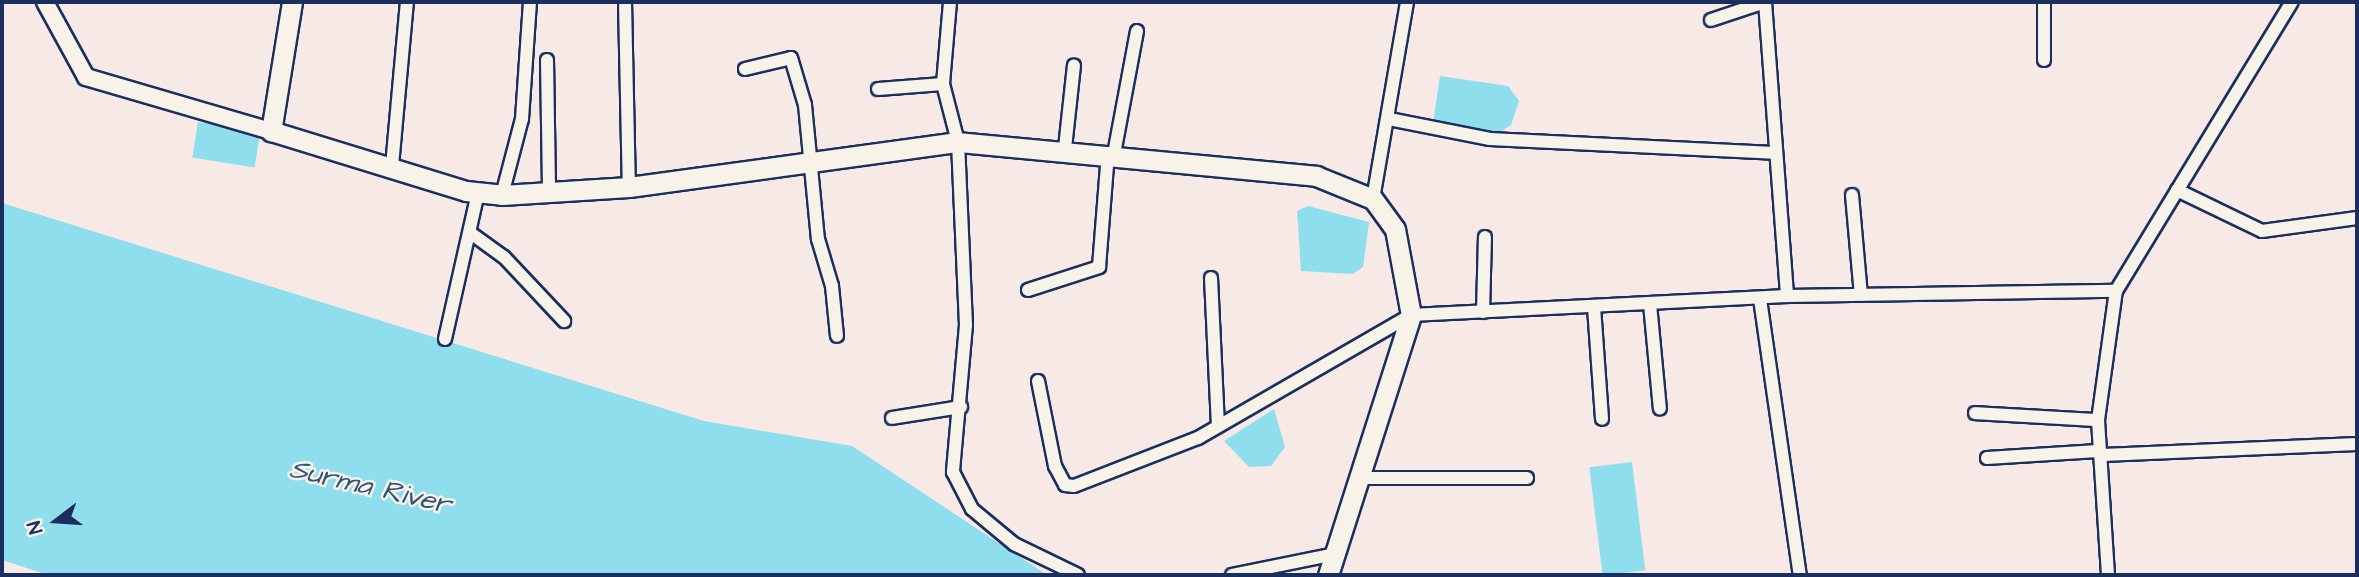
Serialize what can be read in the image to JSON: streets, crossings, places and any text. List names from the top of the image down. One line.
{"water":["Surma River"],"north":"left"}
